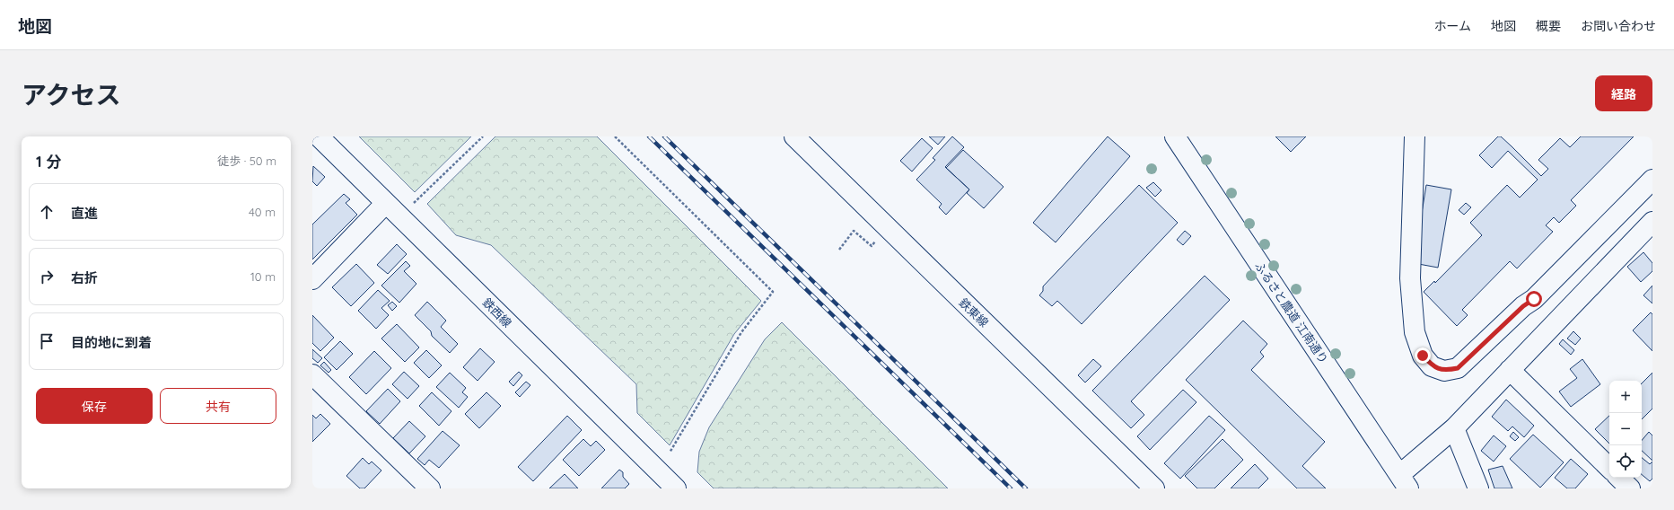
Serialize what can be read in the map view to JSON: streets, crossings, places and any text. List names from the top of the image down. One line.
{"streets":{"street":["鉄西線","鉄東線","ふるさと農道 江南通り"]},"page":{"header":"地図","nav":["ホーム","地図","概要","お問い合わせ"],"title":"アクセス","buttons":["経路",["保存","共有"]],"heading":["1 分","徒歩 · 50 m"],"list":[["直進","40 m"],["右折","10 m"],"目的地に到着"],"map_buttons":["+","−"]}}
